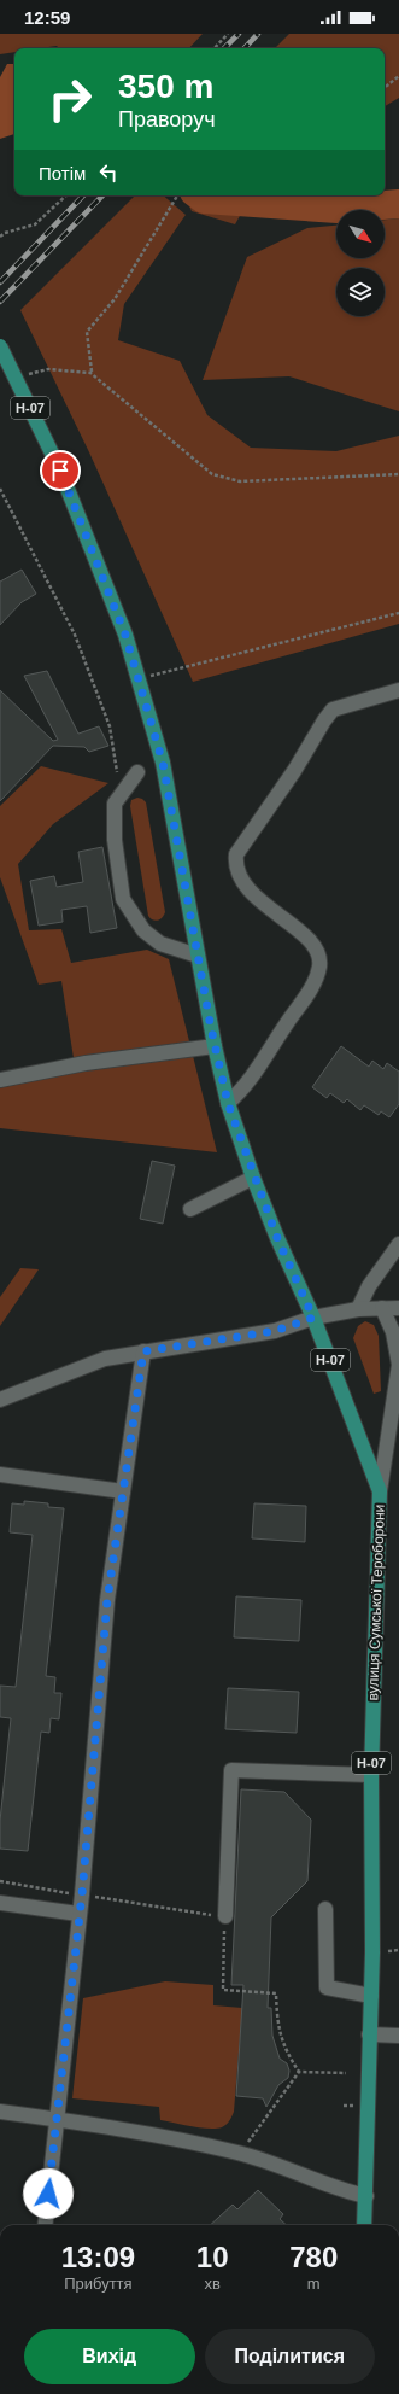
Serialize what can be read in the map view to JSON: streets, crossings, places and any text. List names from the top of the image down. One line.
{"streets":{"main road":["Н-07","вулиця Сумської Тероборони"]},"north":"bottom right","page":{"status":"12:59","turn":["350 m","Праворуч"],"then":"Потім","eta":["13:09","Прибуття","10","хв","780","m"],"buttons":["Вихід","Поділитися"]}}
